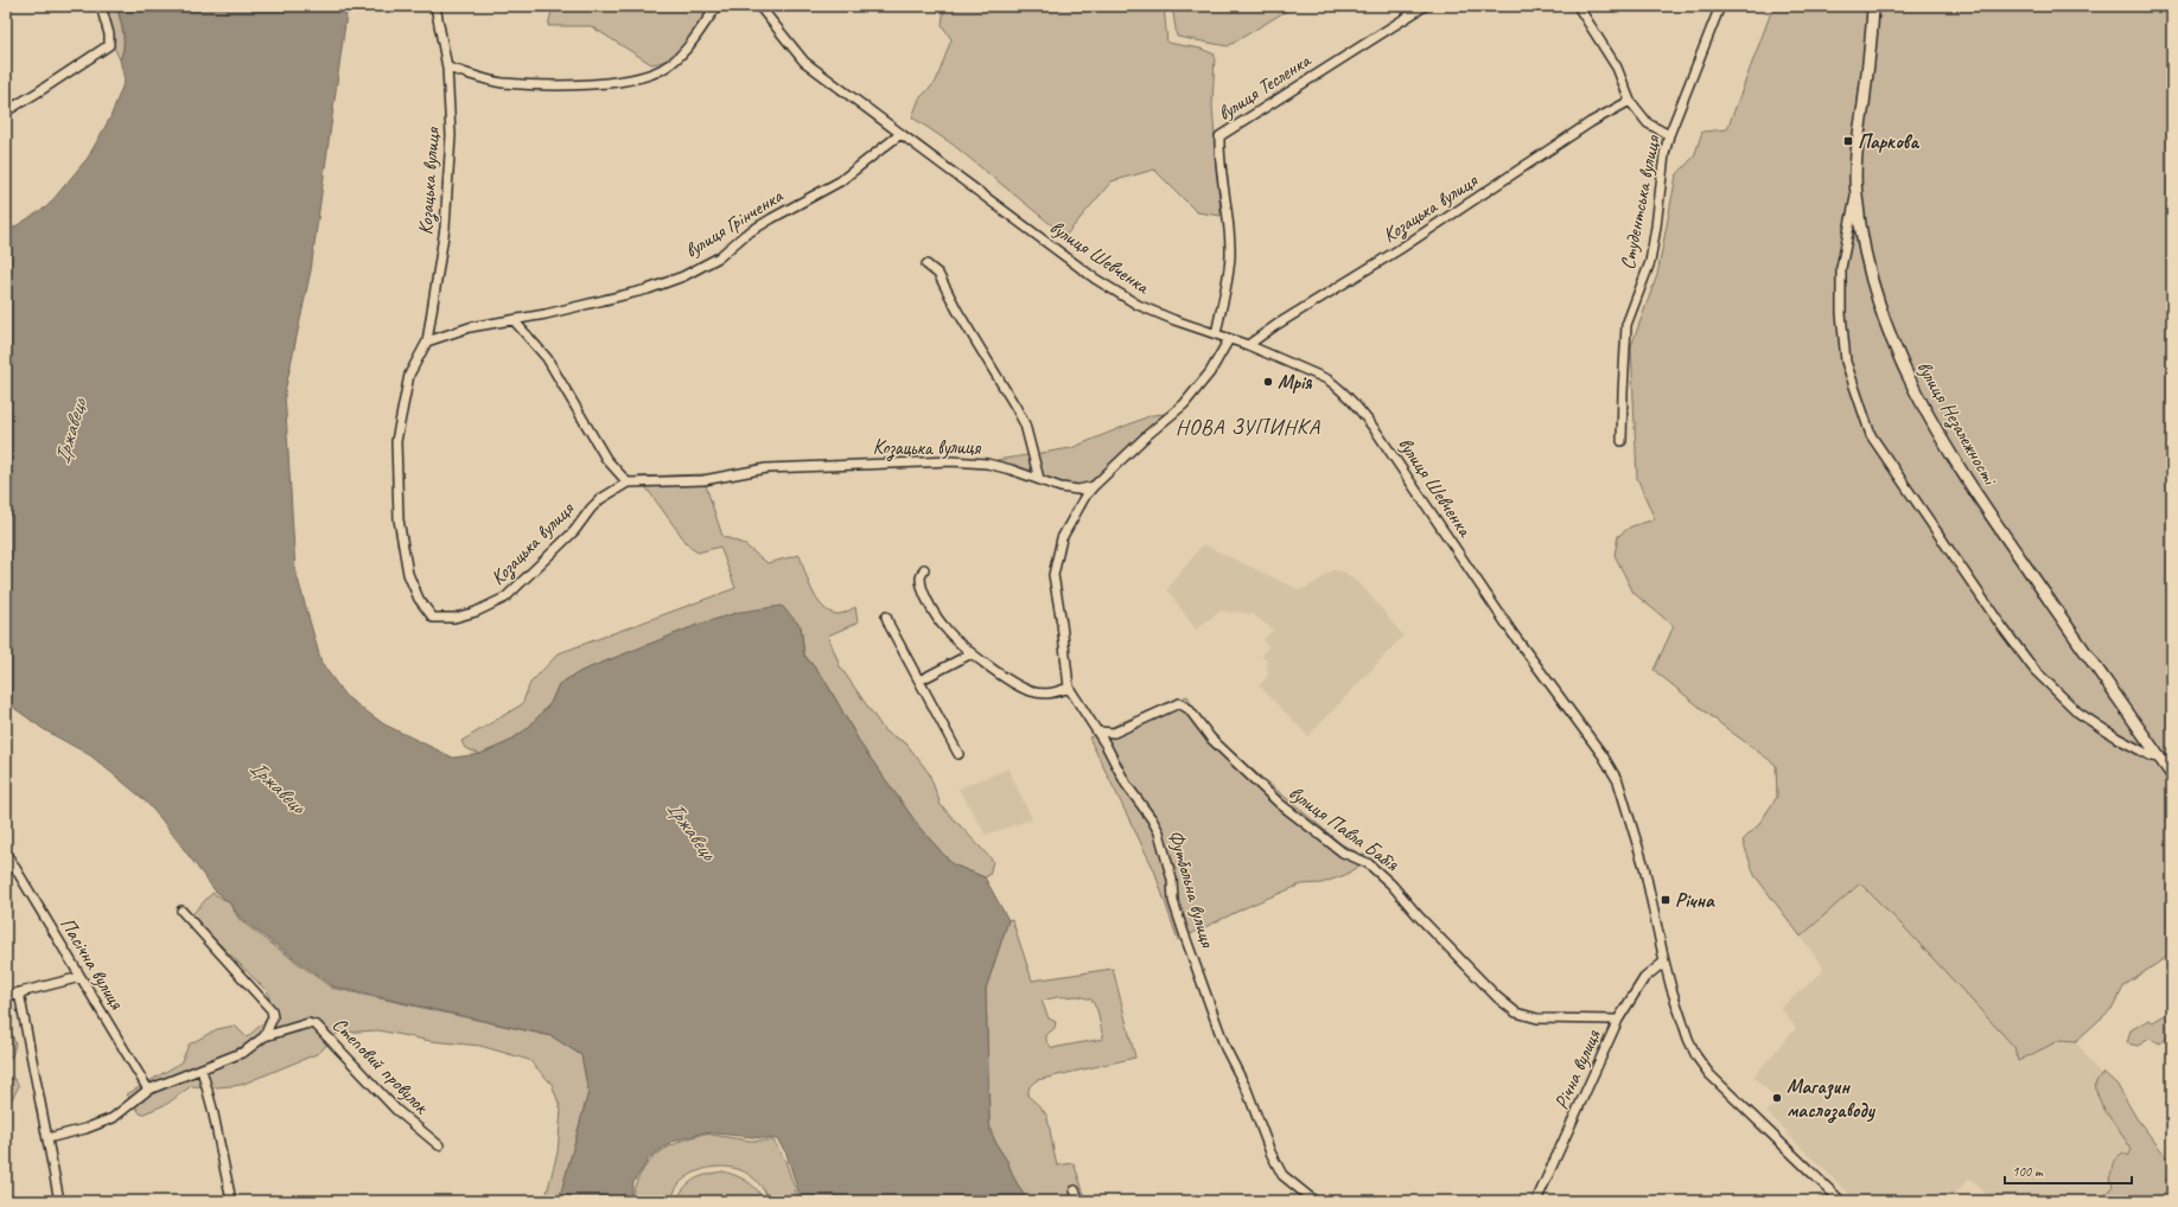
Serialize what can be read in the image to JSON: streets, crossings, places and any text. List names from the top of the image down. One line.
{"streets":{"main road":["вулиця Незалежності"],"street":["вулиця Тесленка","Козацька вулиця","Студентська вулиця","вулиця Грінченка","вулиця Шевченка","вулиця Павла Бабія","Футбольна вулиця","Пасічна вулиця","Степовий провулок","Річна вулиця"]},"crossings":[["вулиця Тесленка","вулиця Шевченка"],["Козацька вулиця","вулиця Грінченка"],["Козацька вулиця","вулиця Шевченка"],["вулиця Грінченка","вулиця Шевченка"],["вулиця Шевченка","Річна вулиця"],["вулиця Павла Бабія","Футбольна вулиця"],["вулиця Павла Бабія","Річна вулиця"]],"districts":["НОВА ЗУПИНКА"],"water":["Іржавець"],"places":{"transit":["Паркова","Річна"],"other":["Мрія","Магазин маслозаводу"]},"scale_bar":"100 m"}
